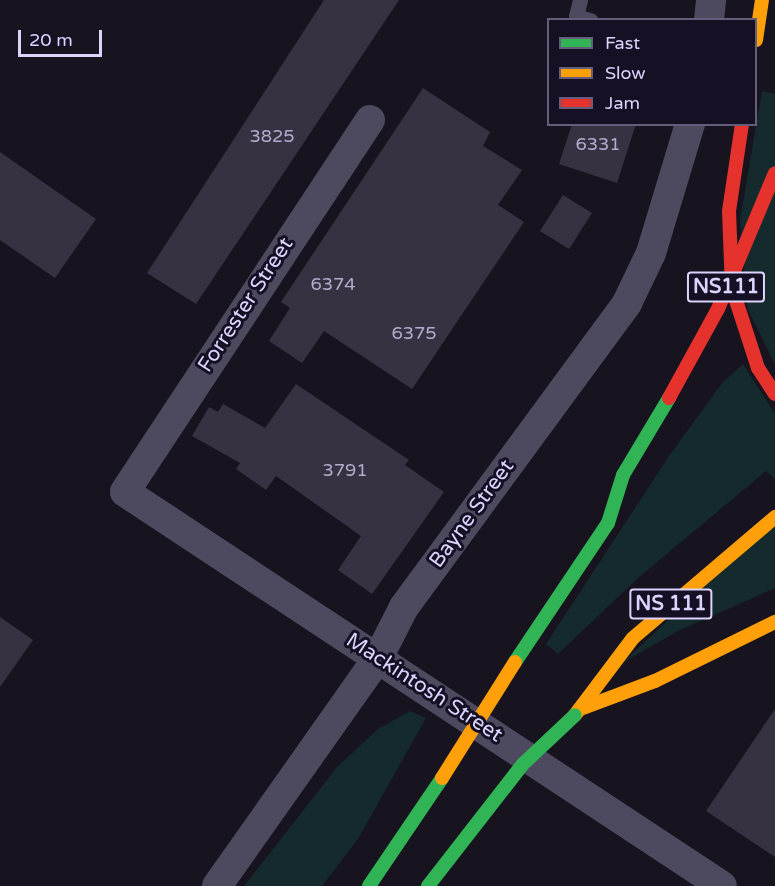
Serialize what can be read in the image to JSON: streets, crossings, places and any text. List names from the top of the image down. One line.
{"streets":{"highway":["NS111","NS 111"],"street":["Forrester Street","Bayne Street","Mackintosh Street"]},"crossings":[["Forrester Street","Mackintosh Street"],["Bayne Street","Mackintosh Street"]],"house_numbers":["3825","6331","6374","6375","3791"],"legend":["Fast","Slow","Jam"],"scale_bar":"20 m"}
